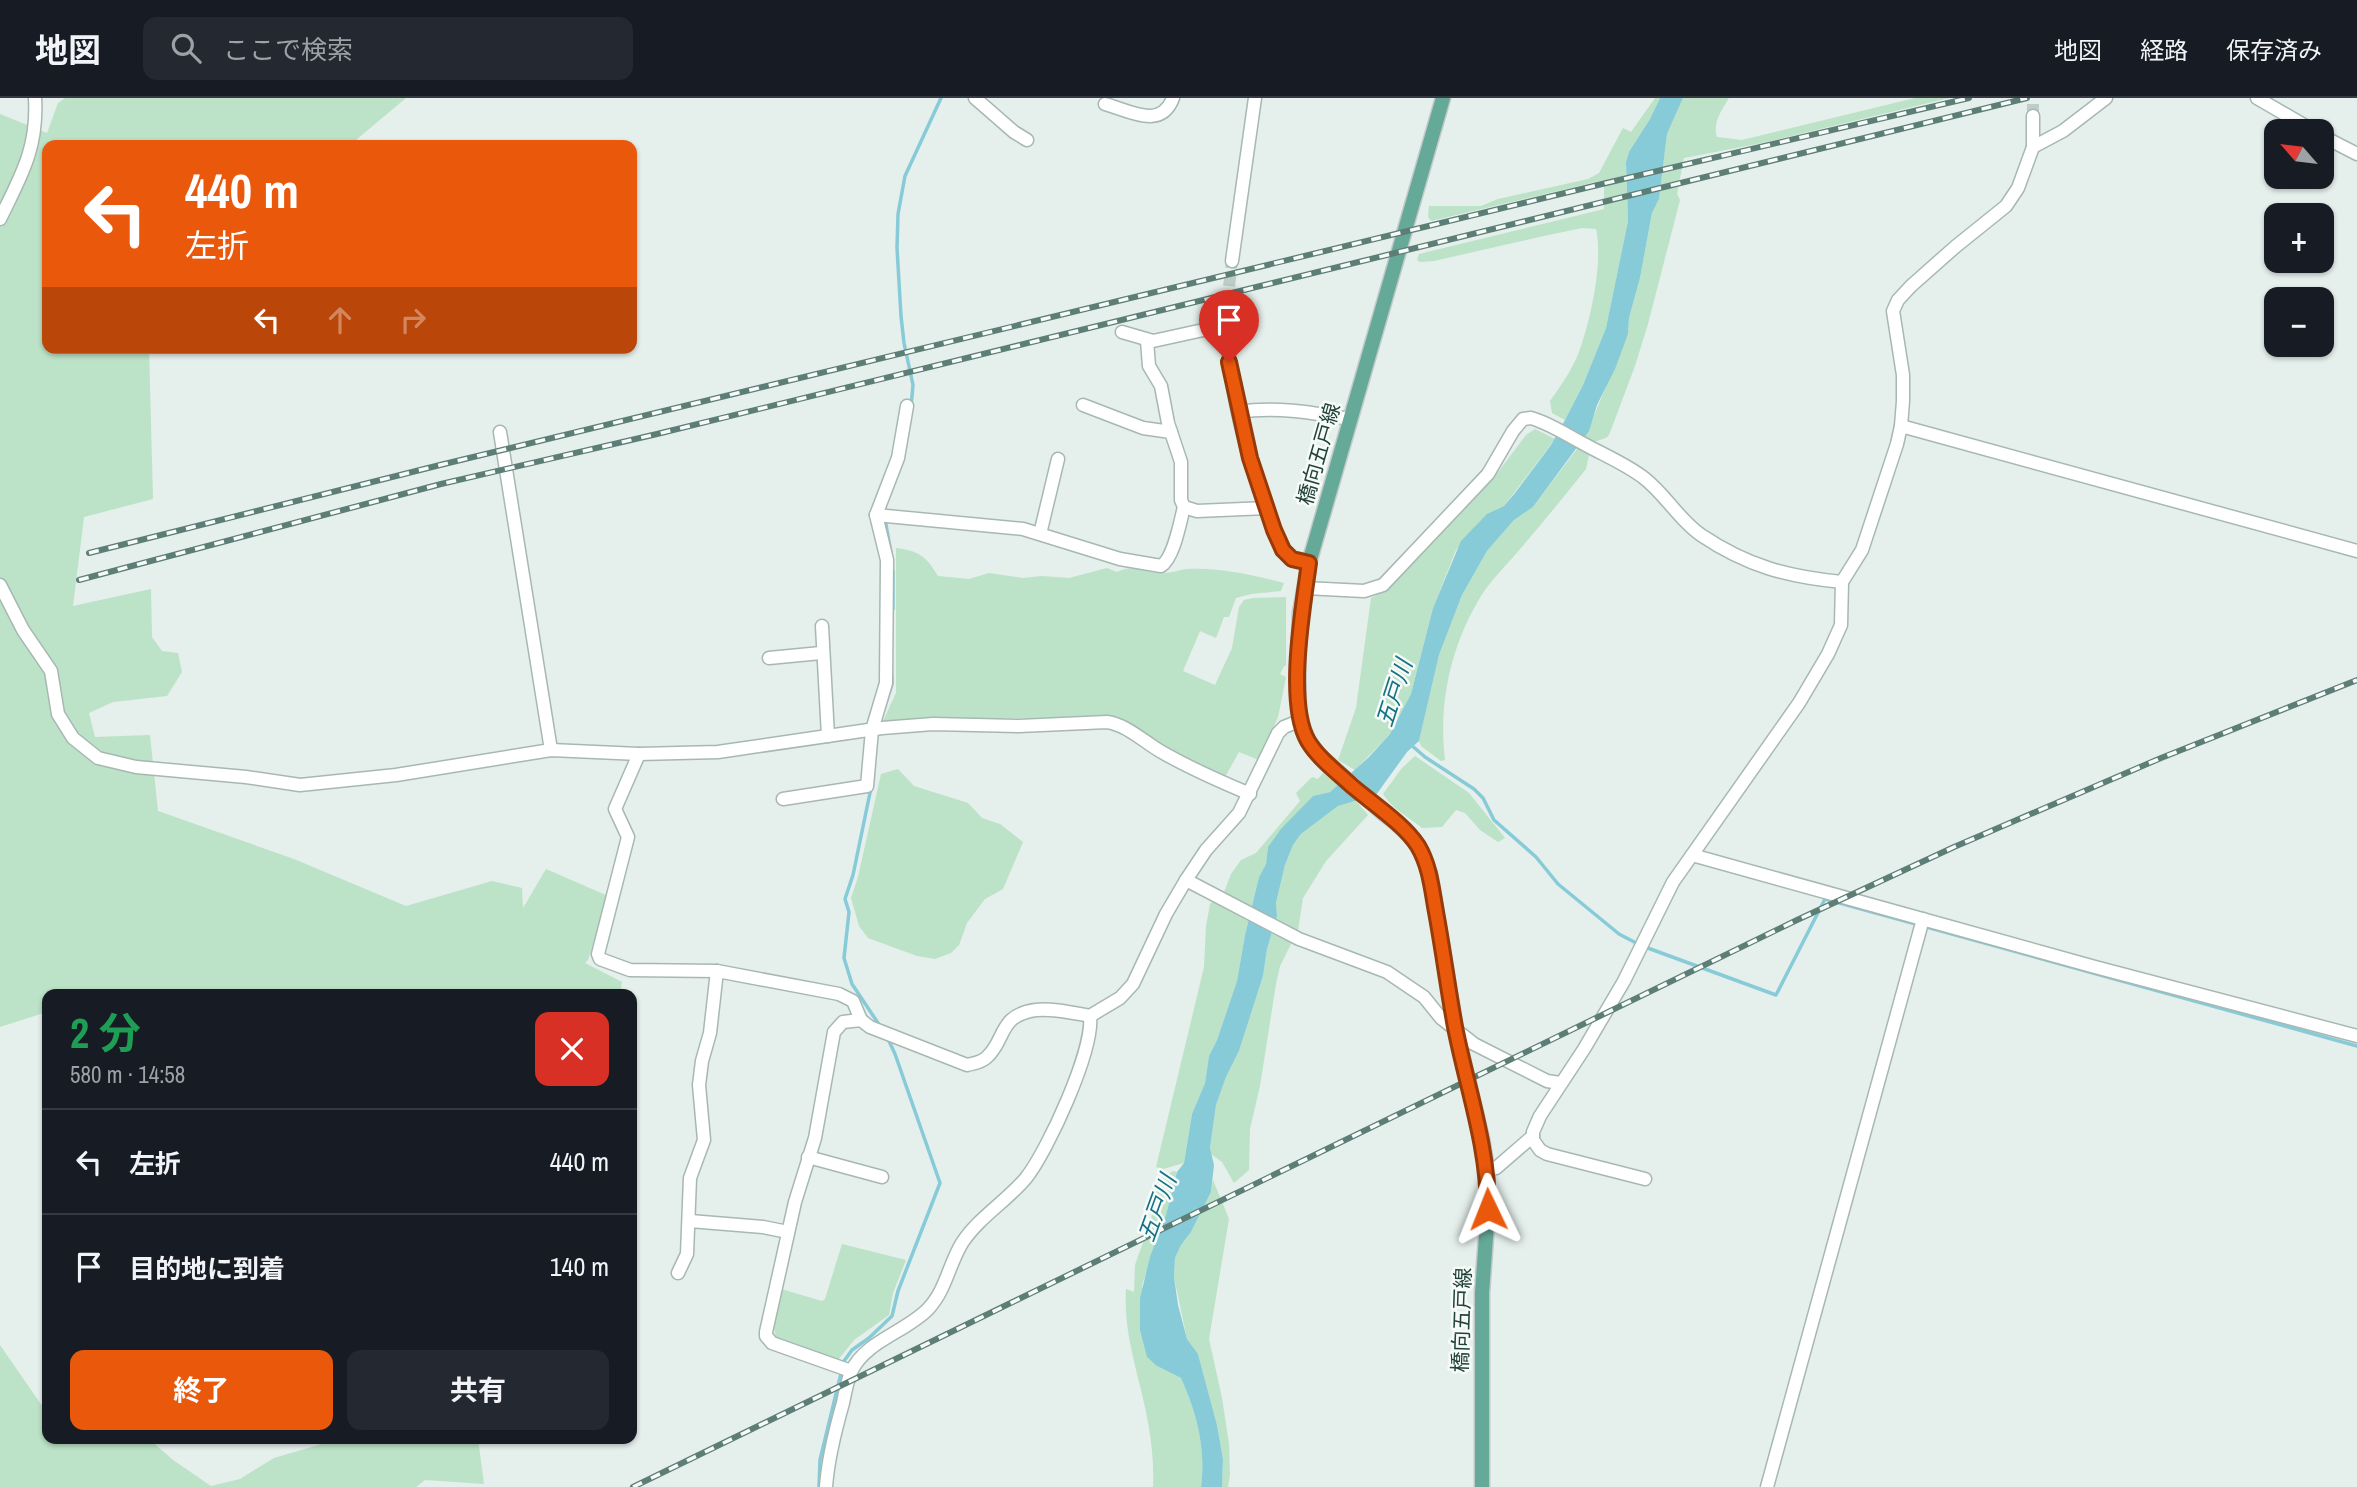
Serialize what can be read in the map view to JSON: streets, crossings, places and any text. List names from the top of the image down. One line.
{"streets":{"main road":["橋向五戸線"]},"water":["五戸川"],"north":"top left","page":{"header":"地図","search":"ここで検索","nav":["地図","経路","保存済み"],"map_buttons":["+","−"],"turn":["440 m","左折"],"heading":["2 分","580 m · 14:58"],"list":[{"name":"左折","value":"440 m"},{"name":"目的地に到着","value":"140 m"}],"buttons":["終了","共有"]}}
